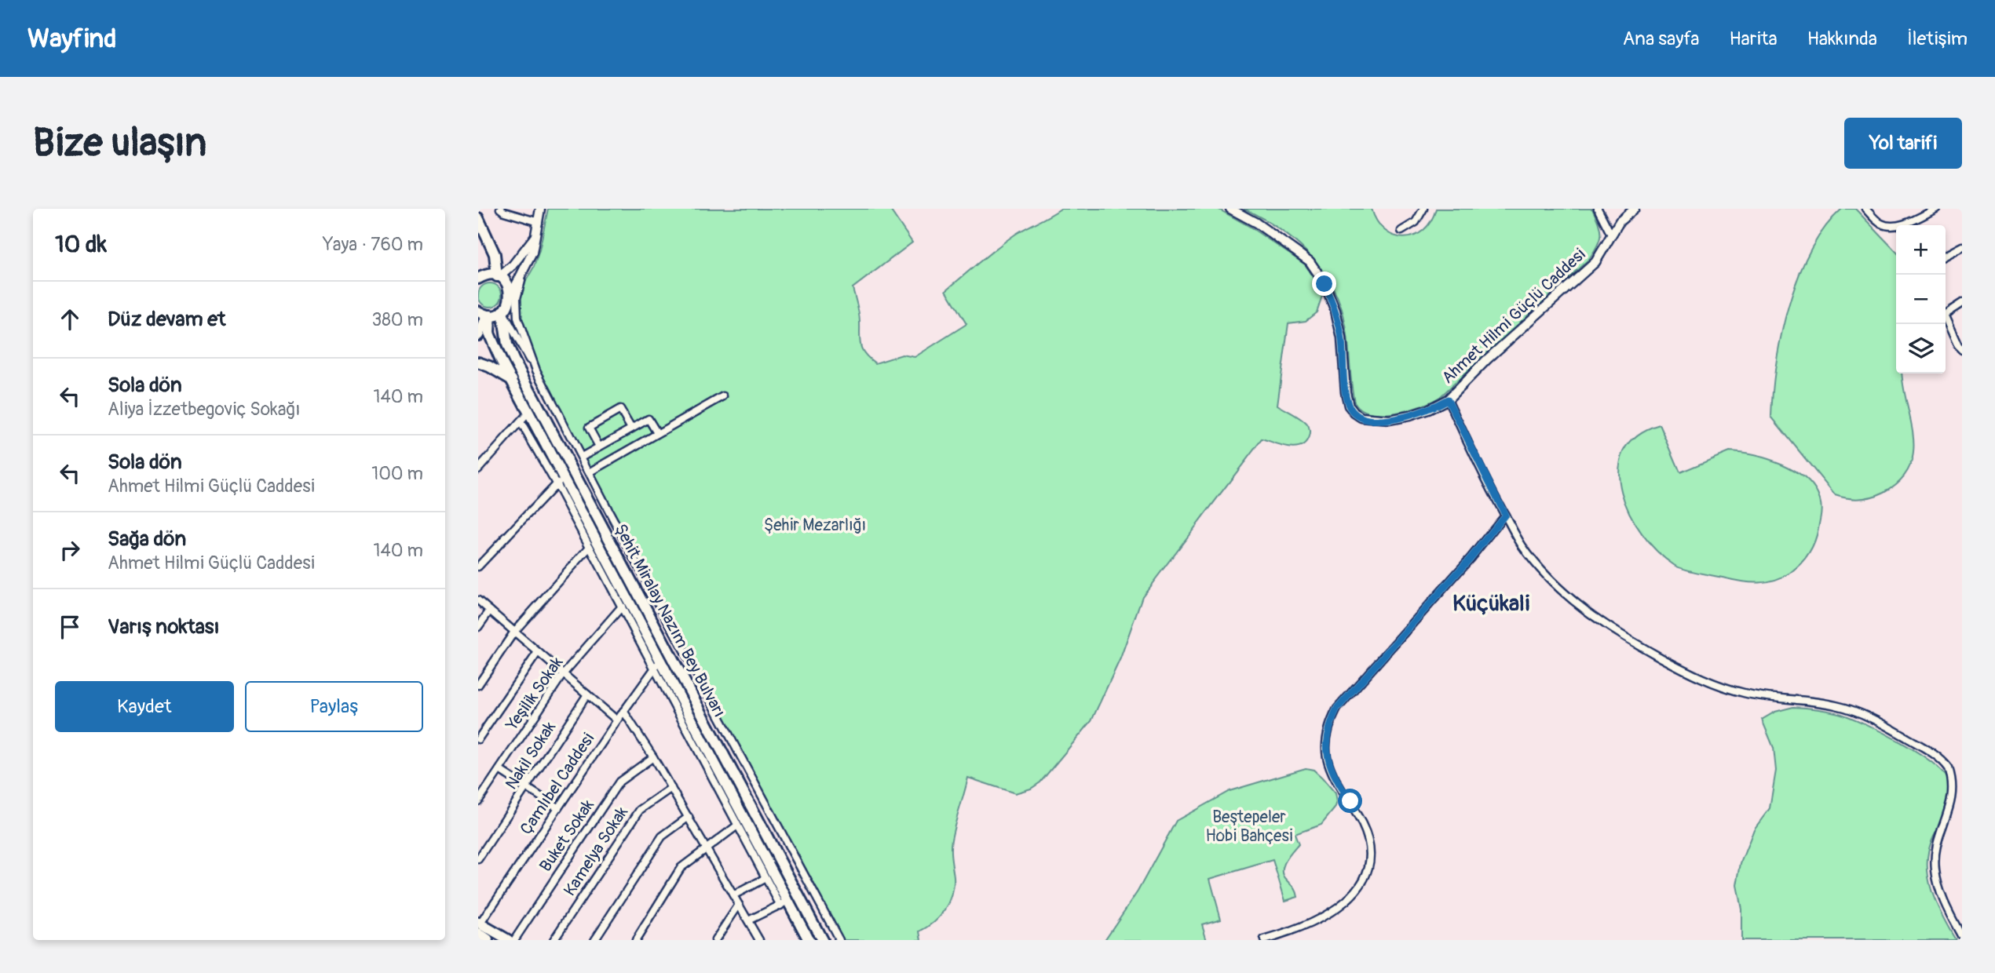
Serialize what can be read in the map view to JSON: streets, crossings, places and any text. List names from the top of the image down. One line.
{"streets":{"main road":["Şehit Miralay Nazım Bey Bulvarı"],"street":["Ahmet Hilmi Güçlü Caddesi","Yeşilik Sokak","Nakil Sokak","Çamlıbel Caddesi","Buket Sokak","Kamelya Sokak"]},"crossings":[["Şehit Miralay Nazım Bey Bulvarı","Çamlıbel Caddesi"]],"districts":["Küçükali"],"parks":["Şehir Mezarlığı","Beştepeler Hobi Bahçesi"],"page":{"header":"Wayfind","nav":["Ana sayfa","Harita","Hakkında","İletişim"],"buttons":["Yol tarifi",["Kaydet","Paylaş"]],"title":"Bize ulaşın","heading":["10 dk","Yaya · 760 m"],"map_buttons":["+","−"],"list":[["Düz devam et","380 m"],["Sola dön","Aliya İzzetbegoviç Sokağı","140 m"],["Sola dön","Ahmet Hilmi Güçlü Caddesi","100 m"],["Sağa dön","Ahmet Hilmi Güçlü Caddesi","140 m"],"Varış noktası"]}}
